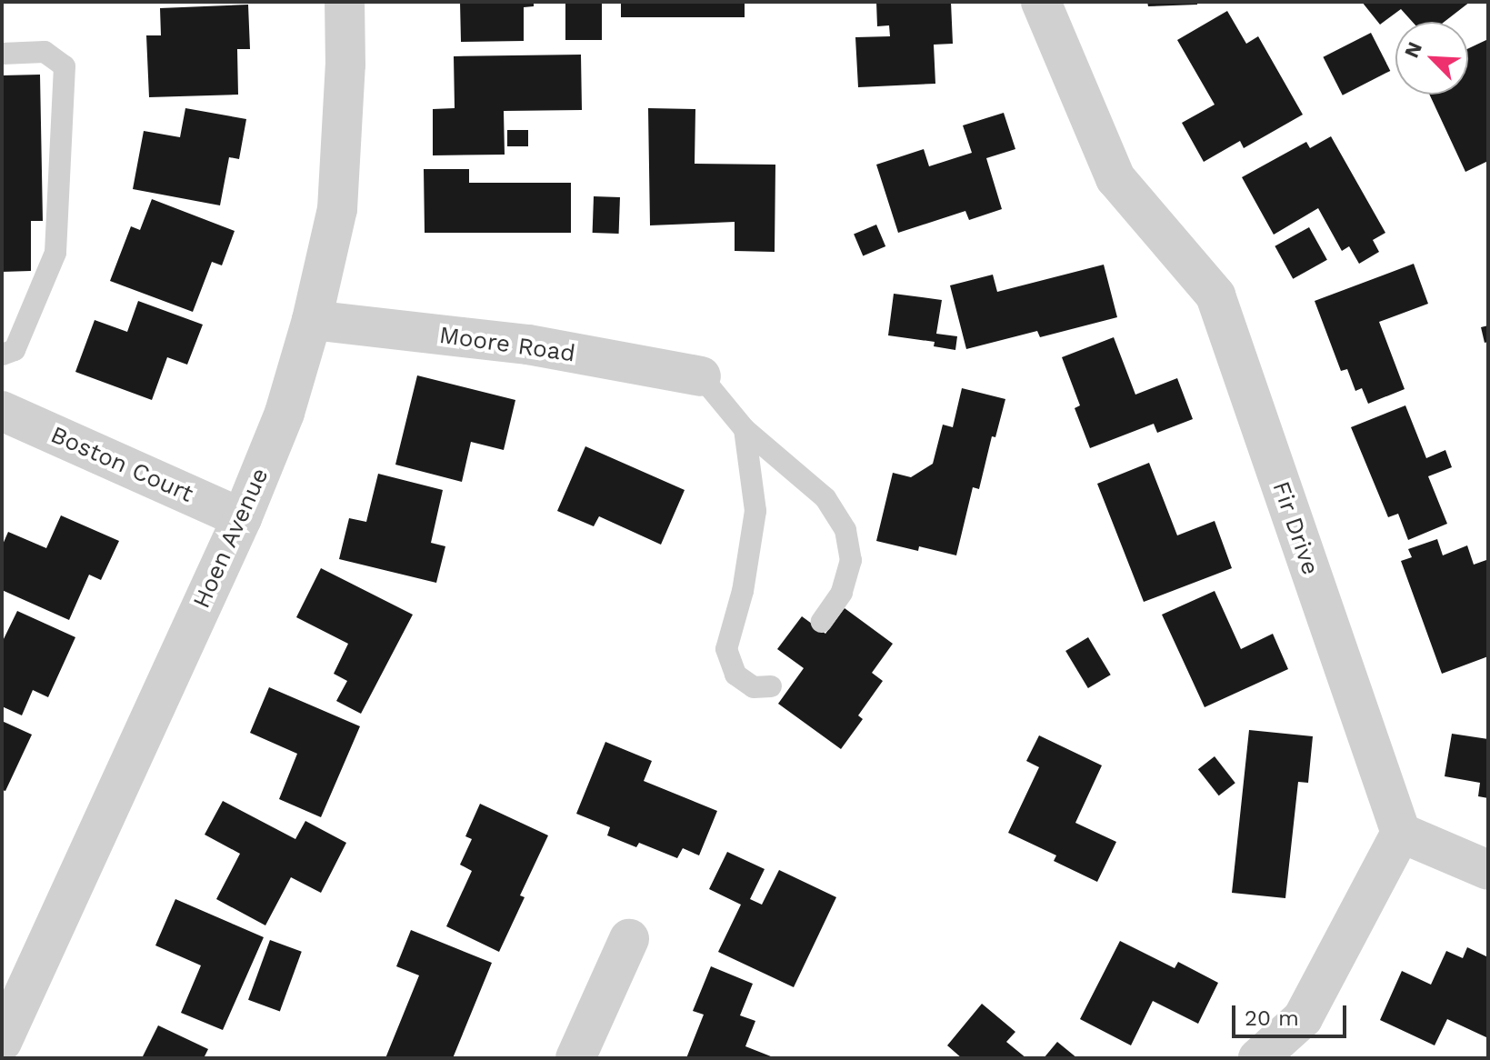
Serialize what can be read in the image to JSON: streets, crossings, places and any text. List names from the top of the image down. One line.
{"streets":{"street":["Moore Road","Boston Court","Fir Drive","Hoen Avenue"]},"crossings":[["Moore Road","Hoen Avenue"],["Boston Court","Hoen Avenue"]],"scale_bar":"20 m","north":"top left"}
